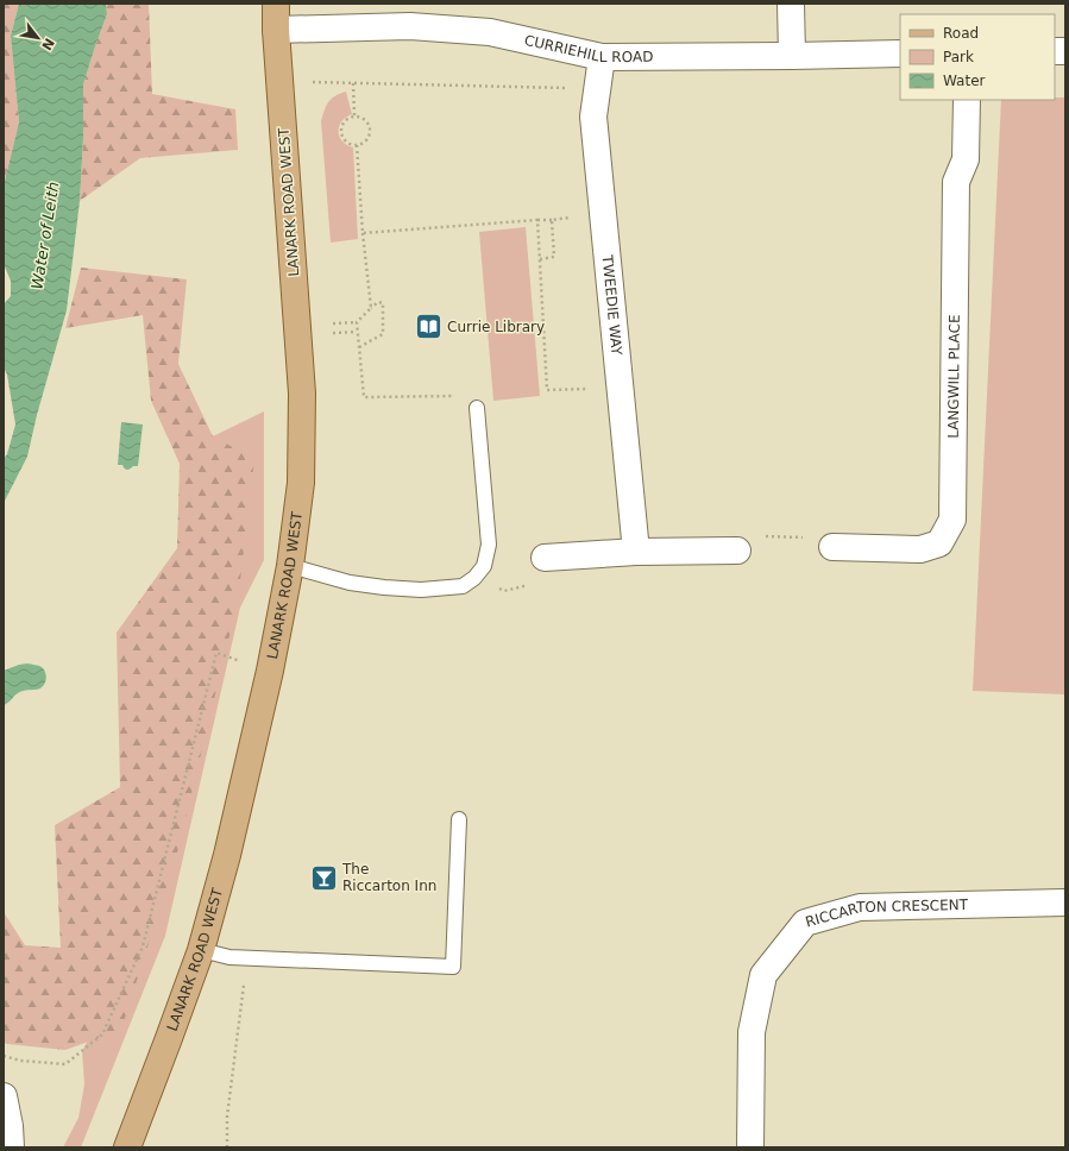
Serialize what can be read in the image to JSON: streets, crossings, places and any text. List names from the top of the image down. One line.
{"streets":{"main road":["LANARK ROAD WEST"],"street":["CURRIEHILL ROAD","TWEEDIE WAY","LANGWILL PLACE","RICCARTON CRESCENT"]},"crossings":[["CURRIEHILL ROAD","LANARK ROAD WEST"],["CURRIEHILL ROAD","TWEEDIE WAY"]],"water":["Water of Leith"],"places":{"library":["Currie Library"],"bar":["The Riccarton Inn"]},"legend":["Road","Park","Water"],"north":"bottom right"}
